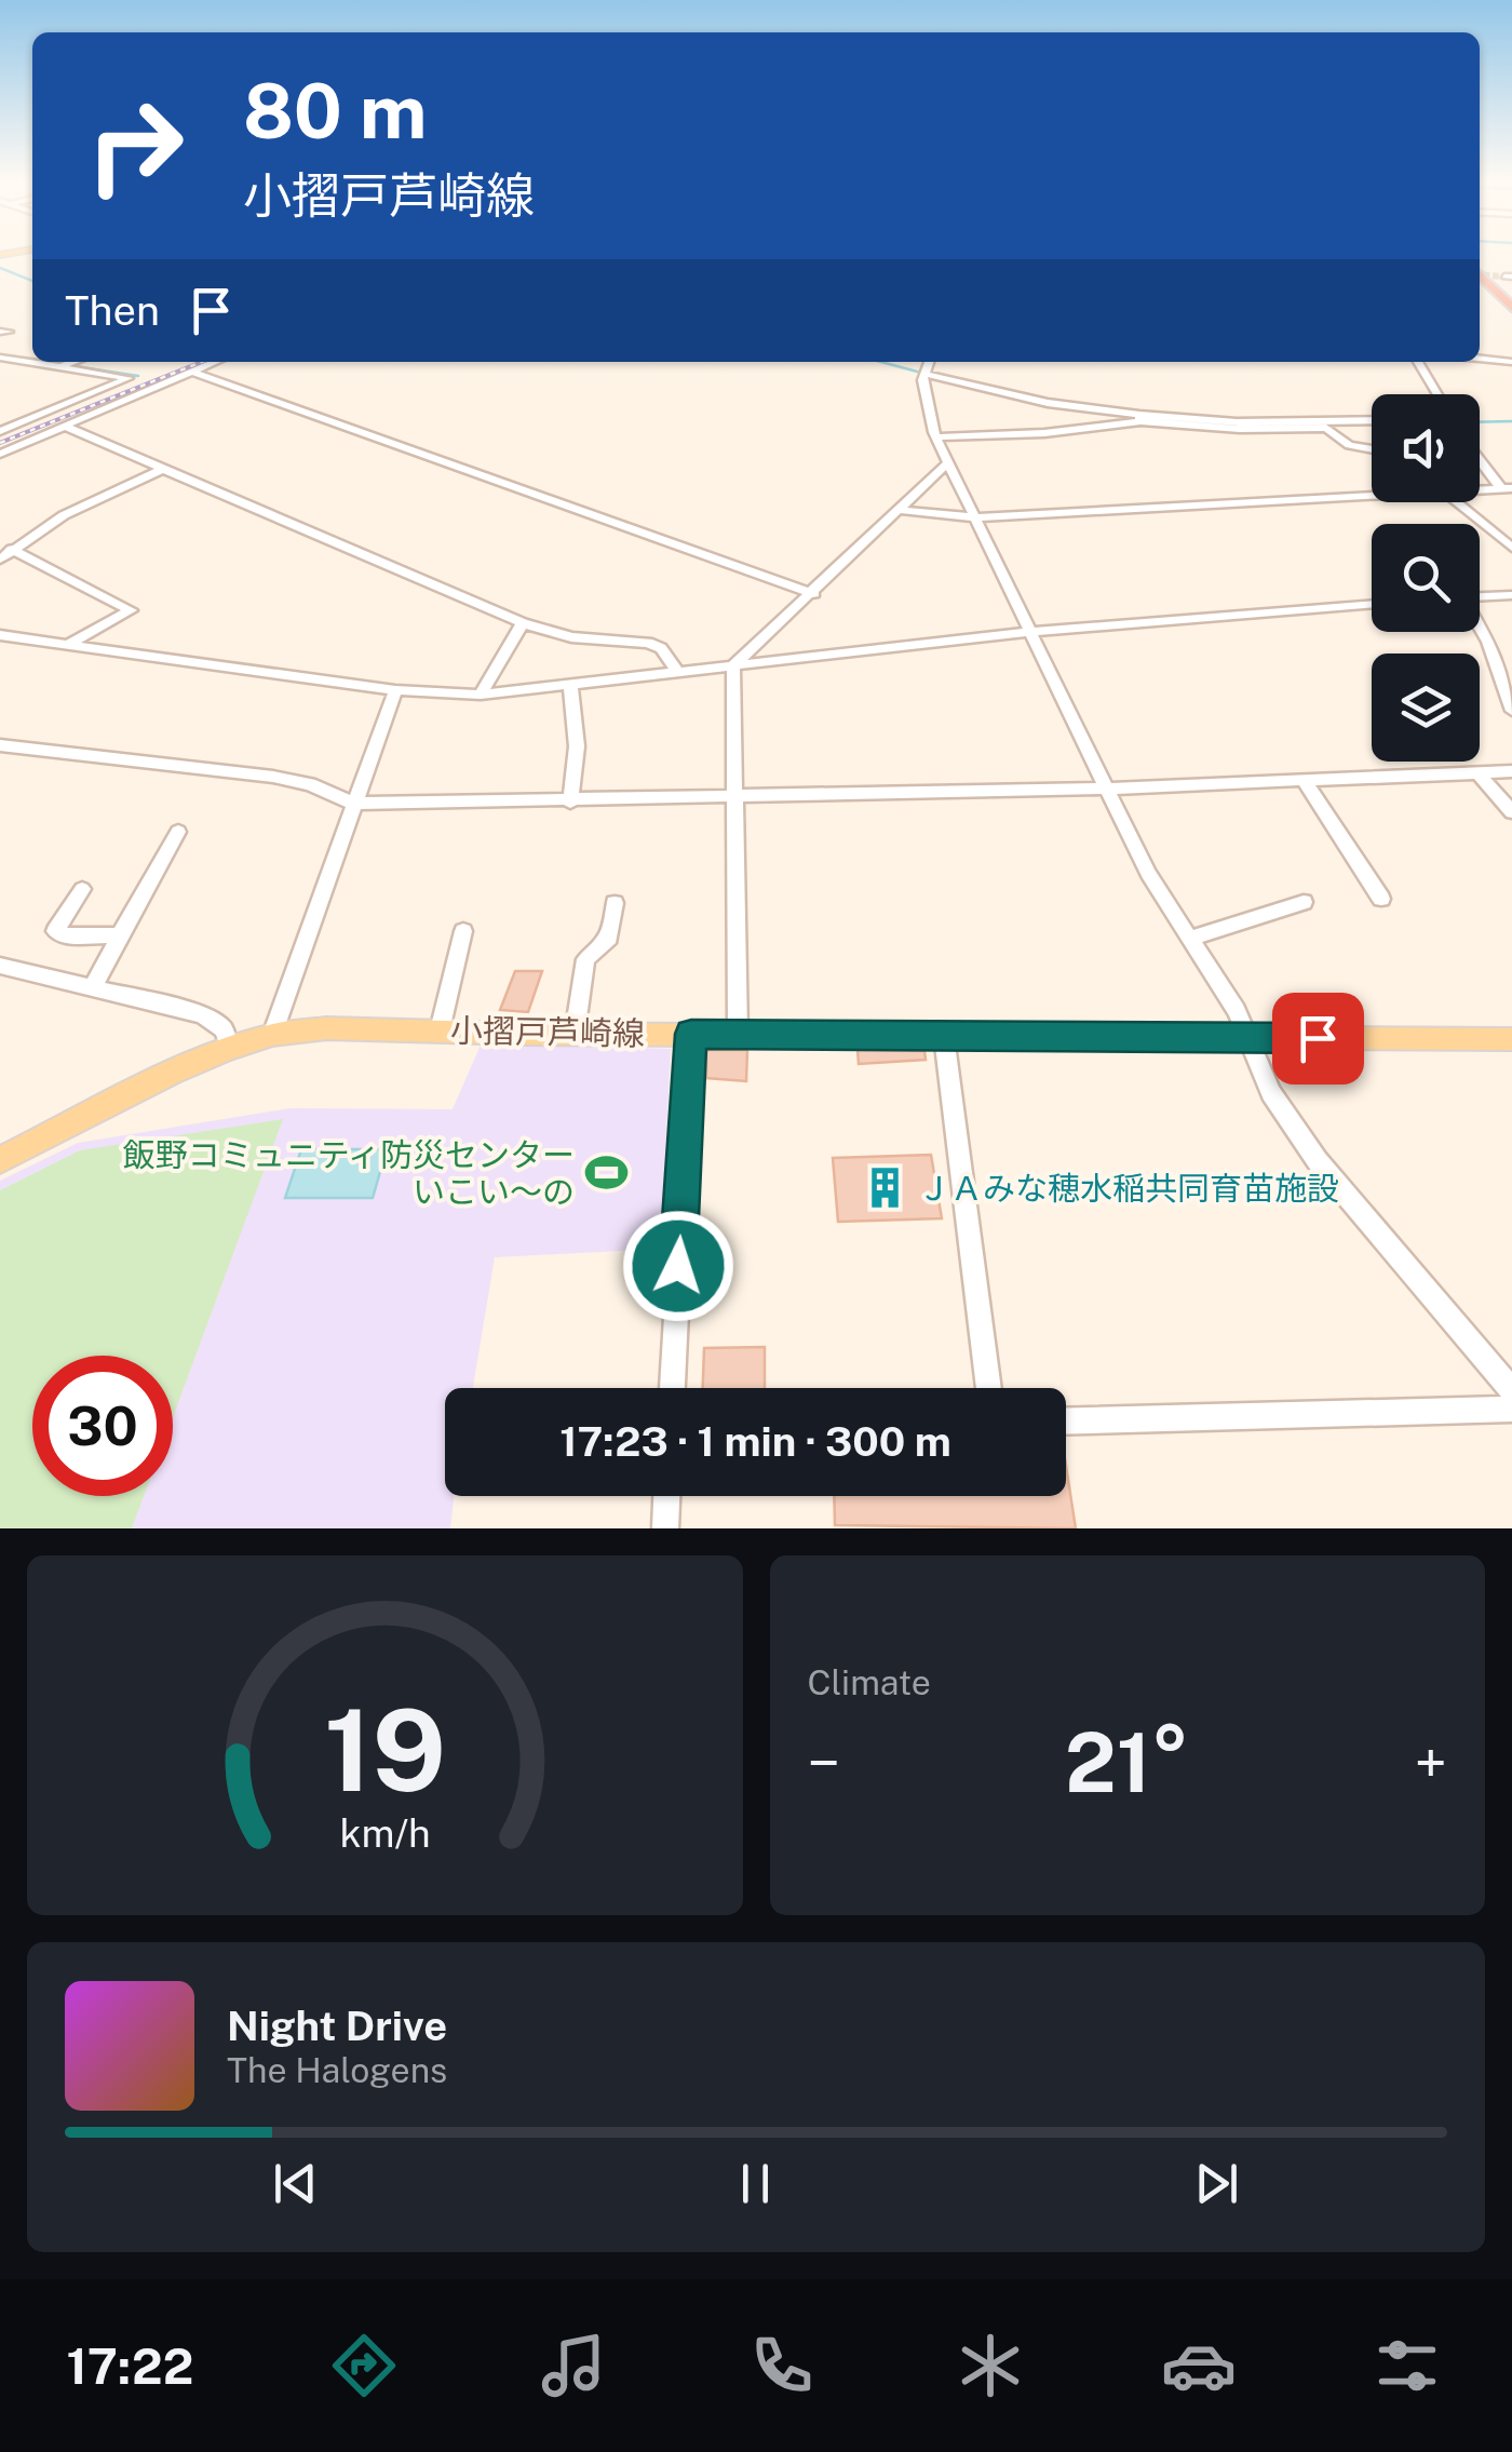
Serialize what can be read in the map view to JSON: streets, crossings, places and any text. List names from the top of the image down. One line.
{"streets":{"main road":["小摺戸芦崎線"]},"places":{"sports":["飯野コミュニティ防災センター いこい～の"],"building":["ＪＡみな穂水稲共同育苗施設"]},"page":{"turn":["80 m","小摺戸芦崎線"],"then":"Then","limit":"30","trip":"17:23 · 1 min · 300 m","tile":"Climate","heat":["−","21°","+"],"song":["Night Drive","The Halogens"],"tabs":"17:22","gauge":["19","km/h"]}}
